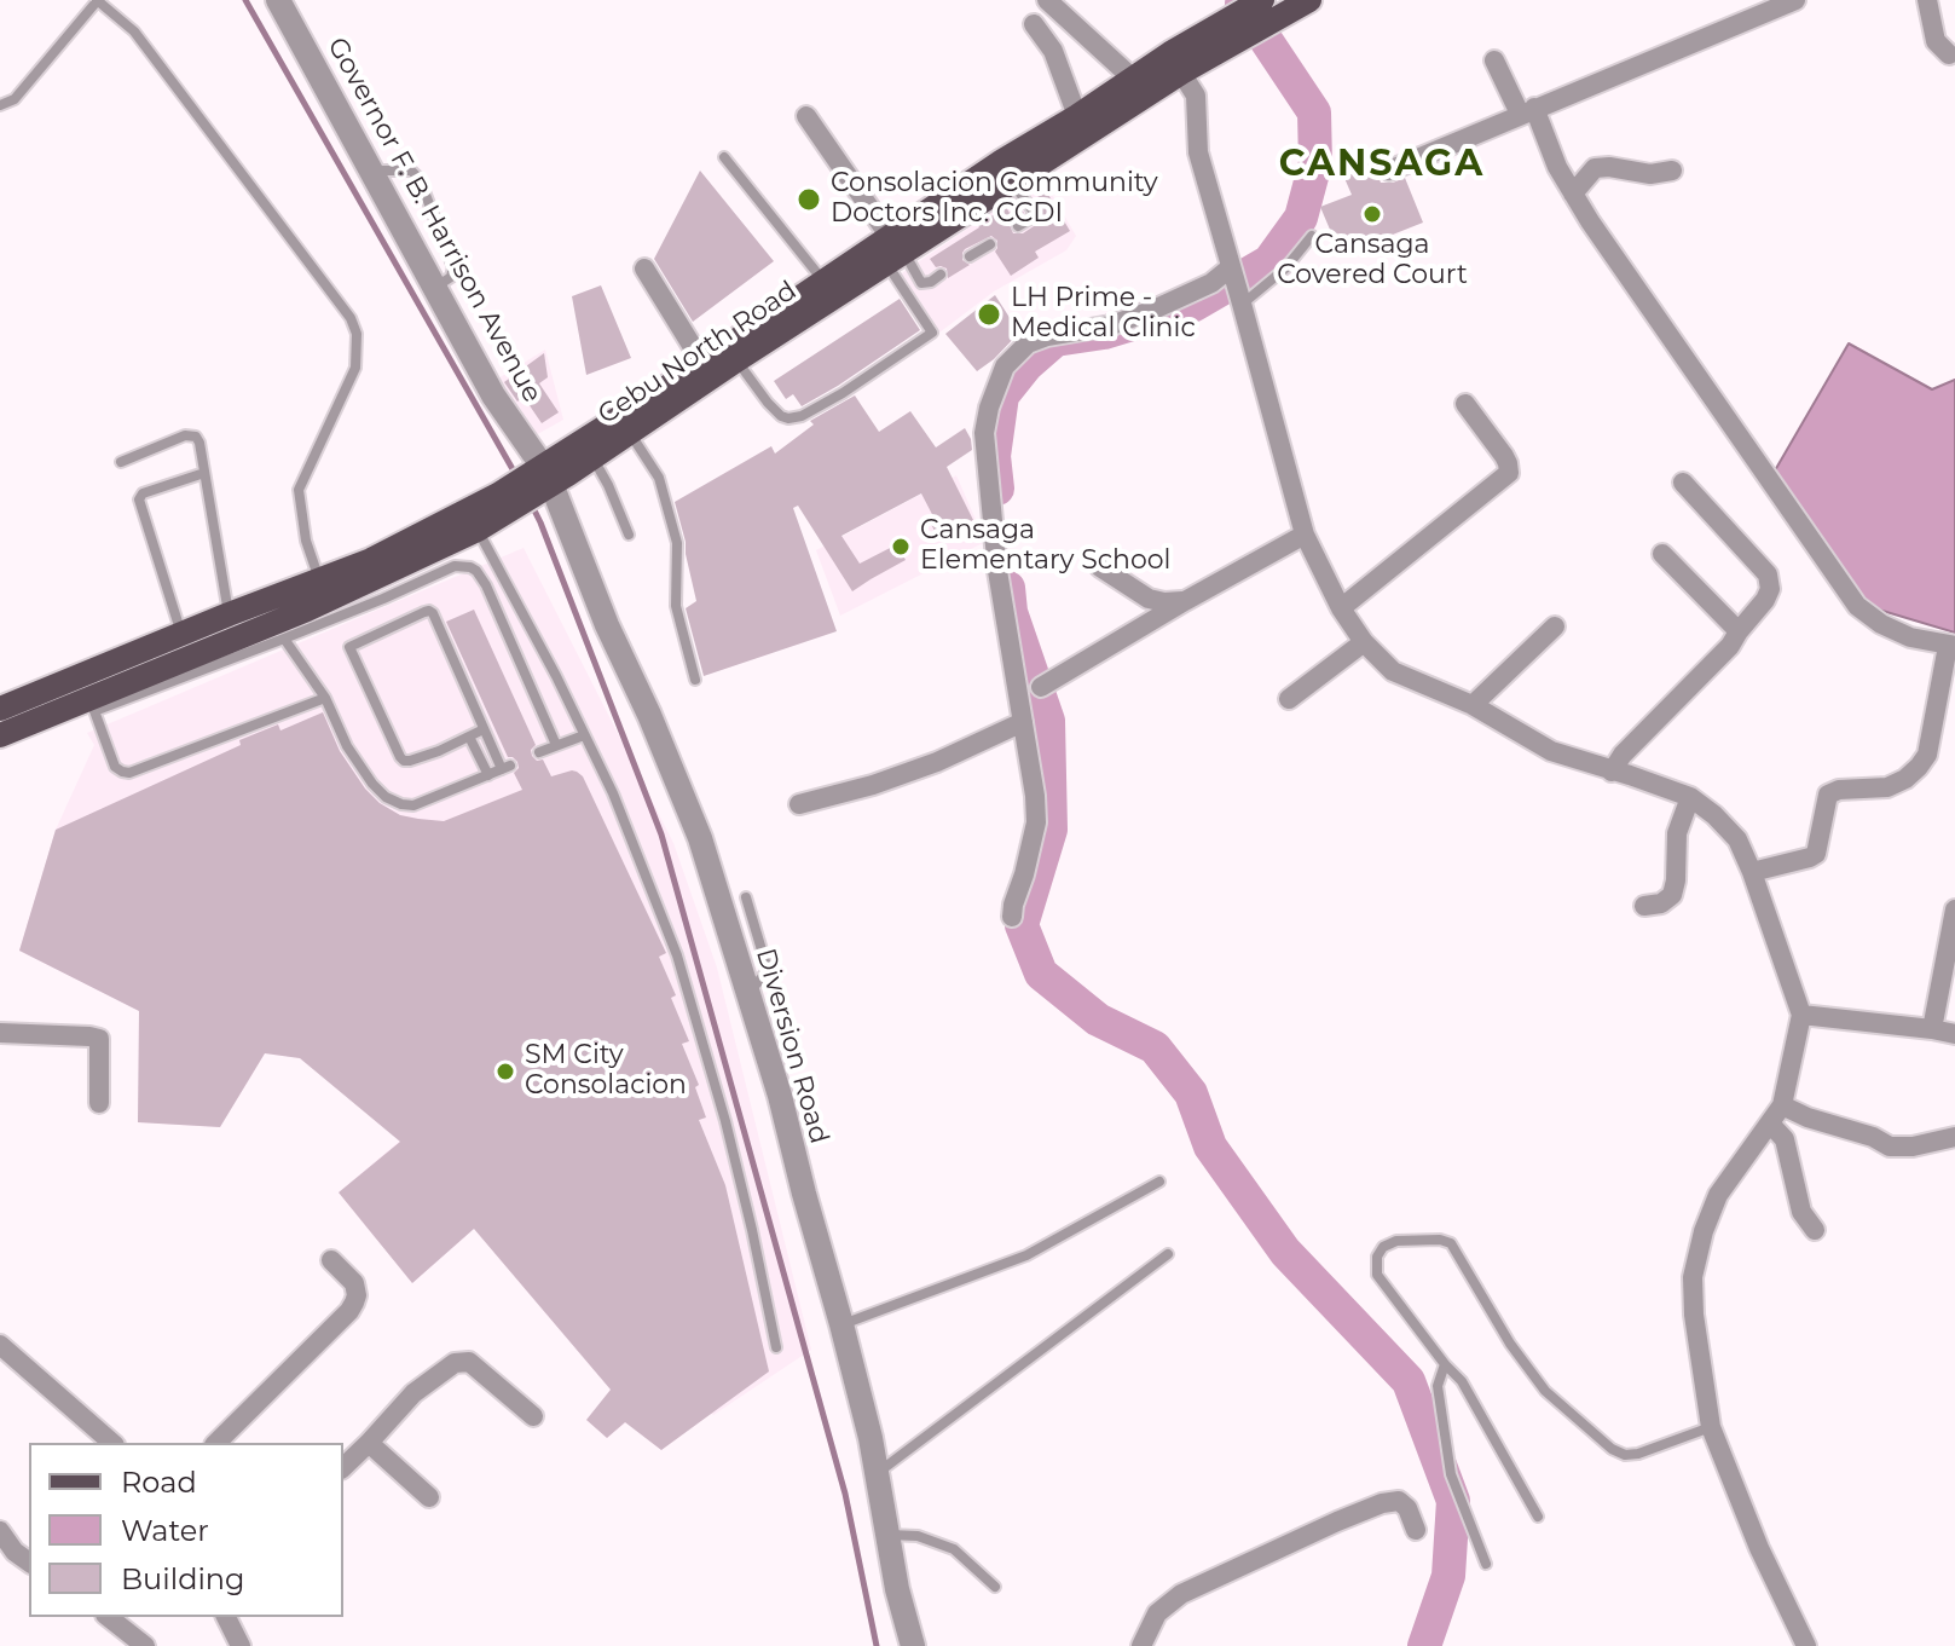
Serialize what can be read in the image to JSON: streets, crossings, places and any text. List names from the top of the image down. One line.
{"streets":{"main road":["Cebu North Road"],"street":["Governor F. B. Harrison Avenue","Diversion Road"]},"crossings":[["Governor F. B. Harrison Avenue","Cebu North Road"],["Governor F. B. Harrison Avenue","Diversion Road"],["Cebu North Road","Diversion Road"]],"districts":["CANSAGA"],"places":["Consolacion Community Doctors Inc. CCDI","Cansaga Covered Court","LH Prime - Medical Clinic","Cansaga Elementary School","SM City Consolacion"],"legend":["Road","Water","Building"]}
